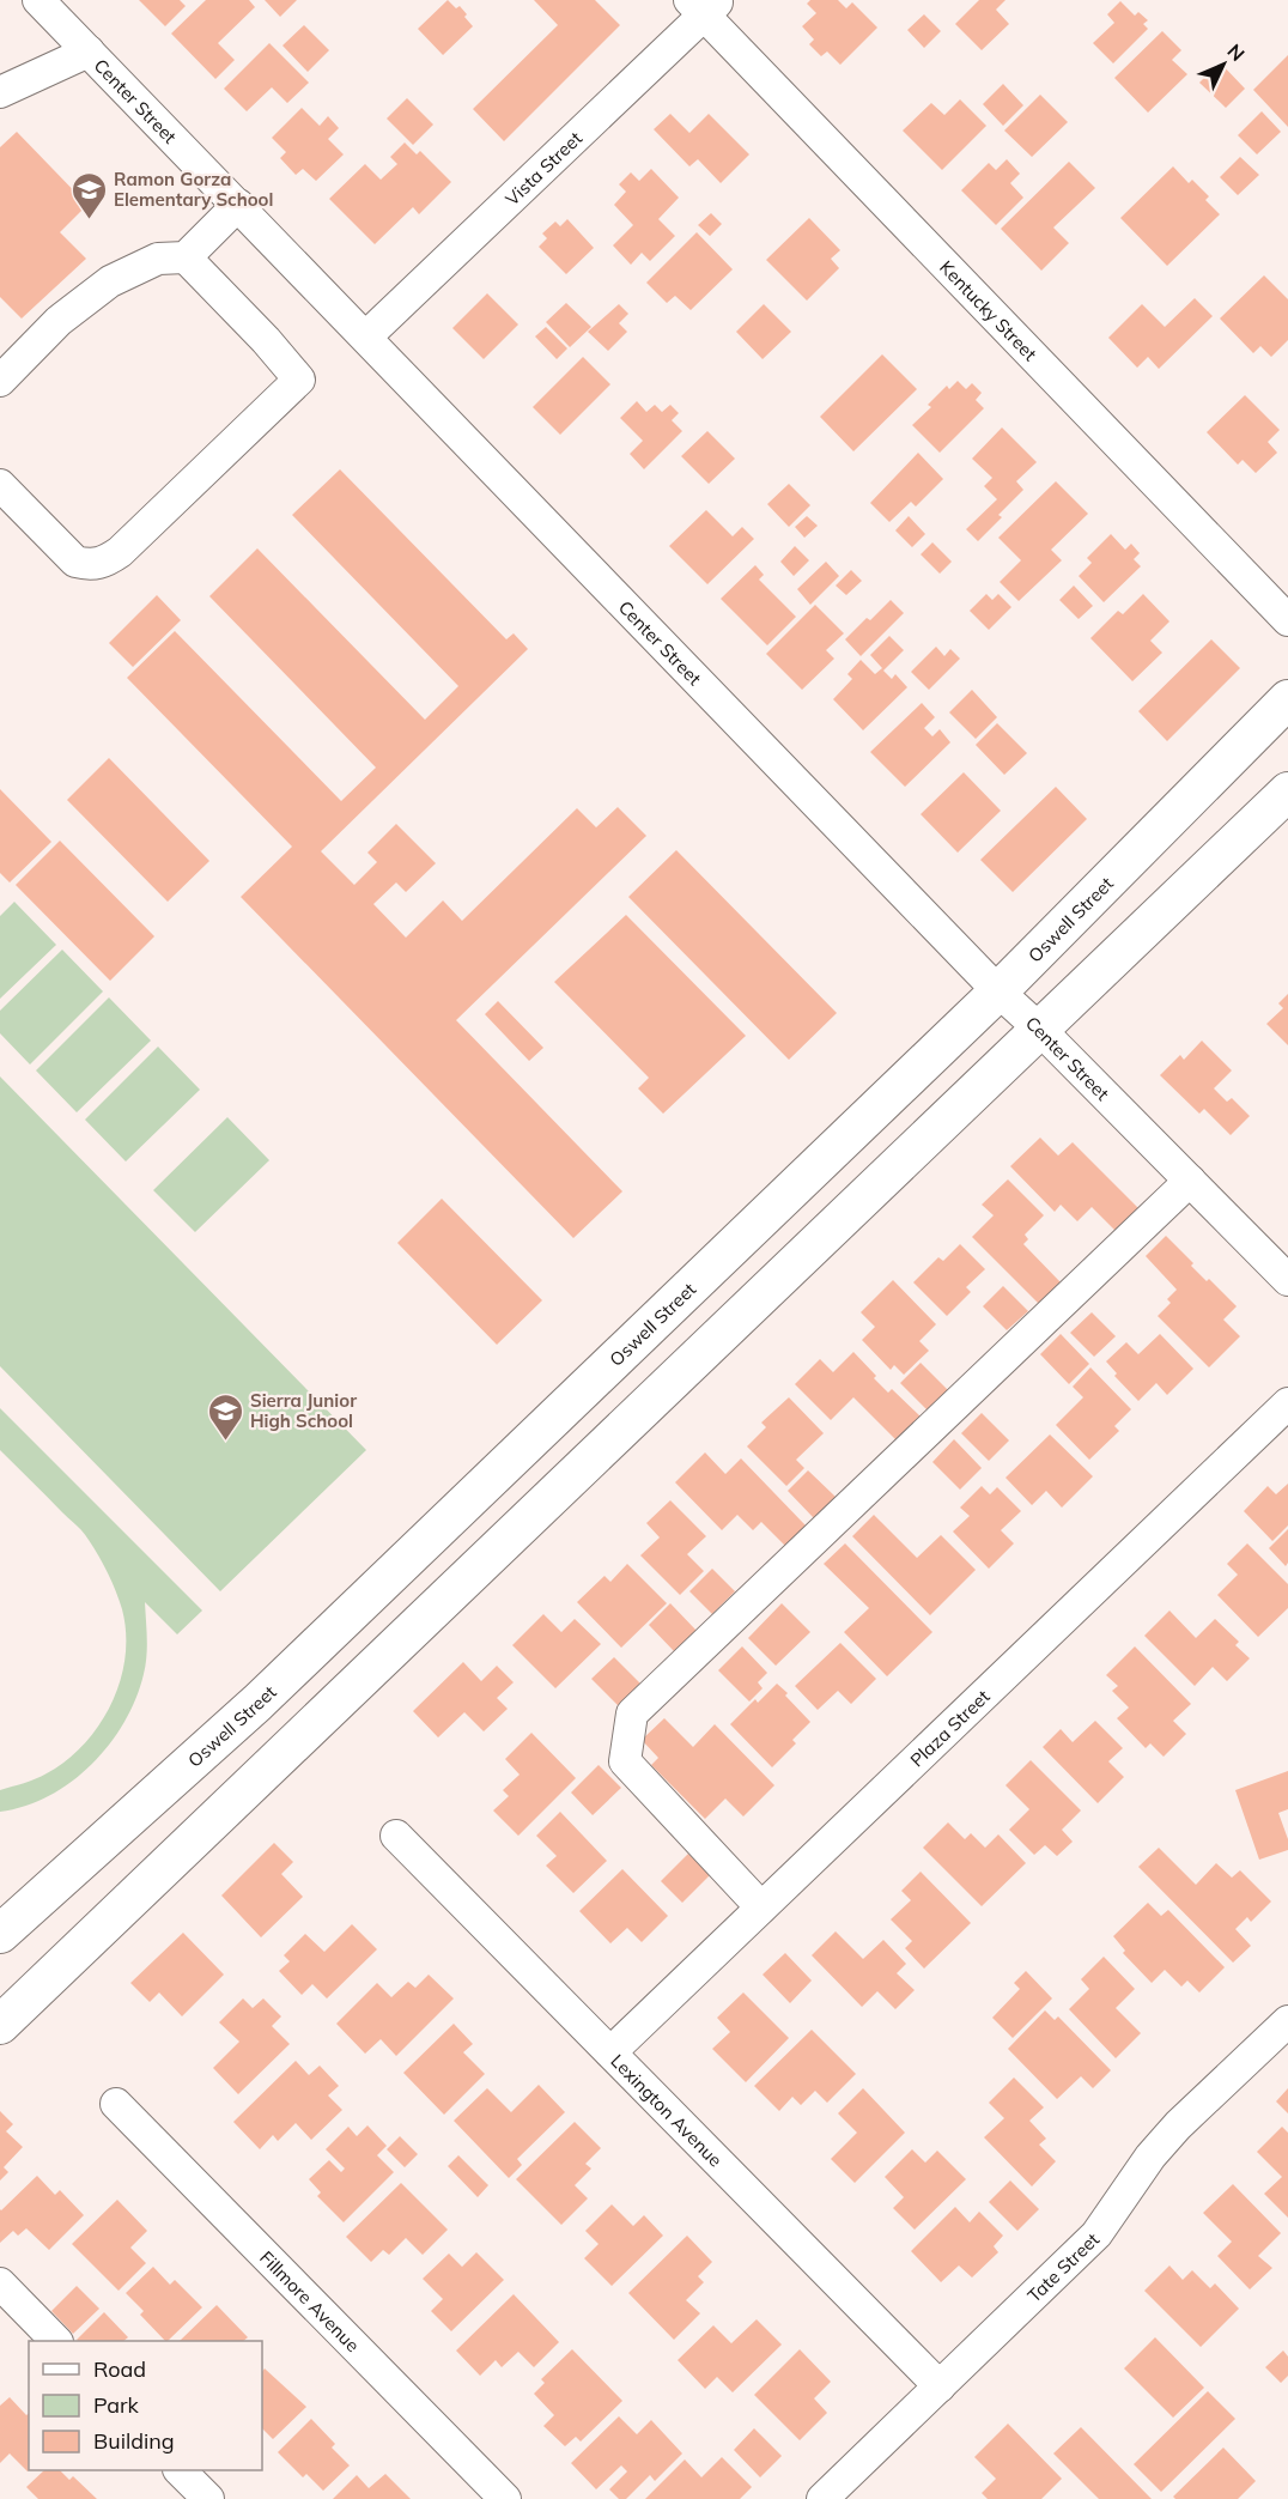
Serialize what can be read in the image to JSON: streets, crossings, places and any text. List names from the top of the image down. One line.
{"streets":{"main road":["Oswell Street"],"street":["Center Street","Vista Street","Kentucky Street","Plaza Street","Lexington Avenue","Tate Street","Fillmore Avenue"]},"crossings":[["Center Street","Vista Street"],["Center Street","Oswell Street"],["Vista Street","Kentucky Street"],["Plaza Street","Lexington Avenue"],["Lexington Avenue","Tate Street"]],"places":{"school or university":["Ramon Gorza Elementary School","Sierra Junior High School"]},"legend":["Road","Park","Building"],"north":"top right"}
